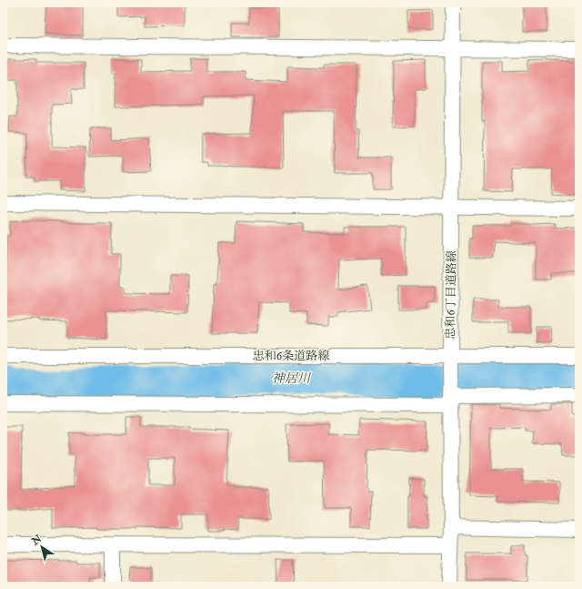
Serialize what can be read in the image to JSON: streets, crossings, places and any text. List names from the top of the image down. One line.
{"streets":{"street":["忠和6丁目道路線","忠和6条道路線"]},"crossings":[["忠和6丁目道路線","忠和6条道路線"]],"water":["神居川"],"north":"top left"}
